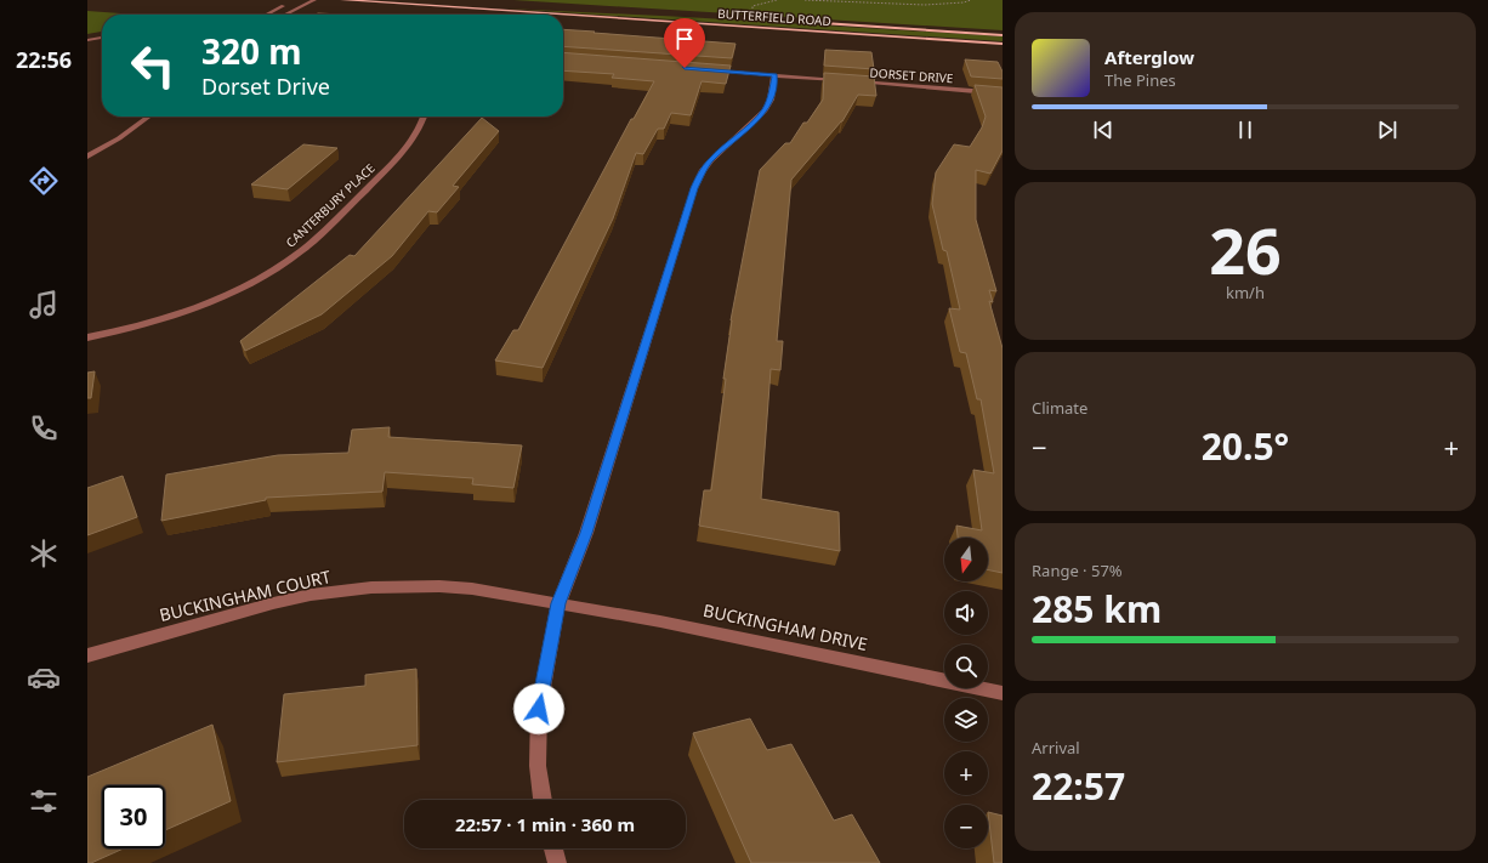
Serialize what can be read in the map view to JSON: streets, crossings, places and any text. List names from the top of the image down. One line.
{"streets":{"main road":["BUTTERFIELD ROAD"],"street":["DORSET DRIVE","CANTERBURY PLACE","BUCKINGHAM COURT","BUCKINGHAM DRIVE"]},"crossings":[["BUCKINGHAM COURT","BUCKINGHAM DRIVE"]],"north":"bottom","page":{"tabs":"22:56","turn":["320 m","Dorset Drive"],"song":["Afterglow","The Pines"],"tile":[["26","km/h"],"Climate",["Range · 57%","285 km"],["Arrival","22:57"]],"heat":["−","20.5°","+"],"map_buttons":["+","−"],"limit":"30","trip":"22:57 · 1 min · 360 m"}}
